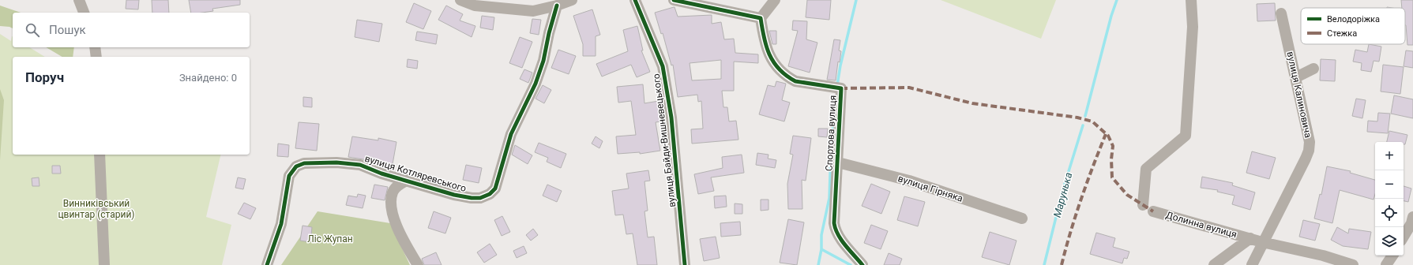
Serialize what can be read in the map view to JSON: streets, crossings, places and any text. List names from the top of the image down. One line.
{"streets":{"street":["вулиця Калиновича","Спортова вулиця","вулиця Байди-Вишневецького","вулиця Котляревського","вулиця Гірняка","Долинна вулиця"]},"crossings":[["вулиця Калиновича","Долинна вулиця"],["Спортова вулиця","вулиця Гірняка"]],"water":["Марунька"],"parks":["Винниківський цвинтар (старий)","Ліс Жупан"],"legend":["Велодоріжка","Стежка"],"page":{"search":"Пошук","heading":["Поруч","Знайдено: 0"],"map_buttons":["+","−"]}}
